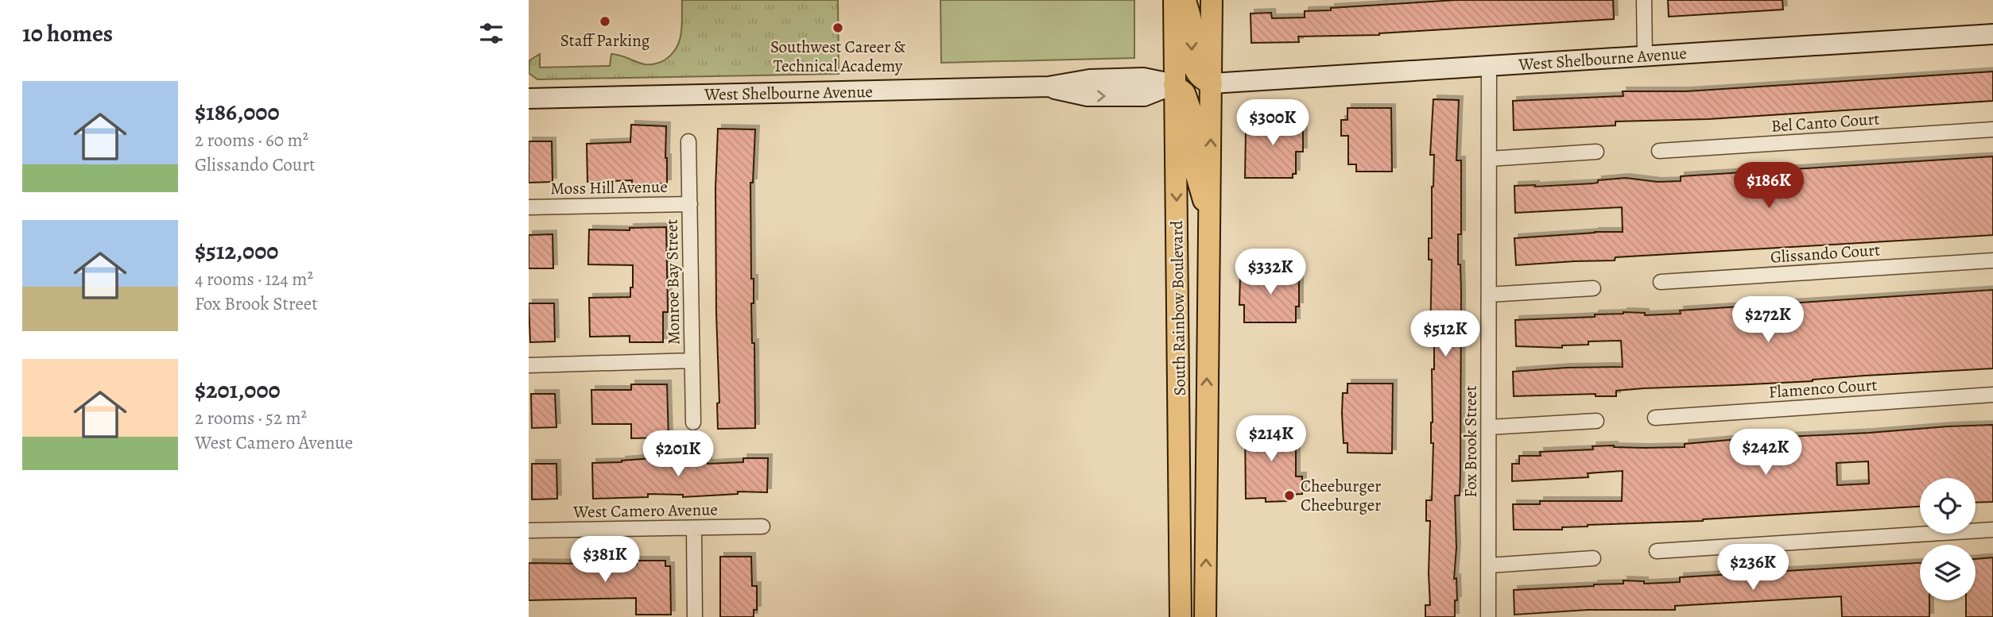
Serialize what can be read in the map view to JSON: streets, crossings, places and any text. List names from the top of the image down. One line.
{"streets":{"main road":["South Rainbow Boulevard"],"street":["West Shelbourne Avenue","Bel Canto Court","Moss Hill Avenue","Glissando Court","Monroe Bay Street","Flamenco Court","Fox Brook Street","West Camero Avenue"]},"crossings":[["West Shelbourne Avenue","South Rainbow Boulevard"],["West Shelbourne Avenue","Fox Brook Street"],["Moss Hill Avenue","Monroe Bay Street"]],"places":["Staff Parking","Southwest Career & Technical Academy","Cheeburger Cheeburger"],"page":{"heading":"10 homes","list":[{"name":"$186,000","note":"2 rooms · 60 m² · Glissando Court"},{"name":"$512,000","note":"4 rooms · 124 m² · Fox Brook Street"},{"name":"$201,000","note":"2 rooms · 52 m² · West Camero Avenue"}],"price":["$300K","$186K","$332K","$272K","$512K","$214K","$242K","$201K","$381K","$236K"]}}
